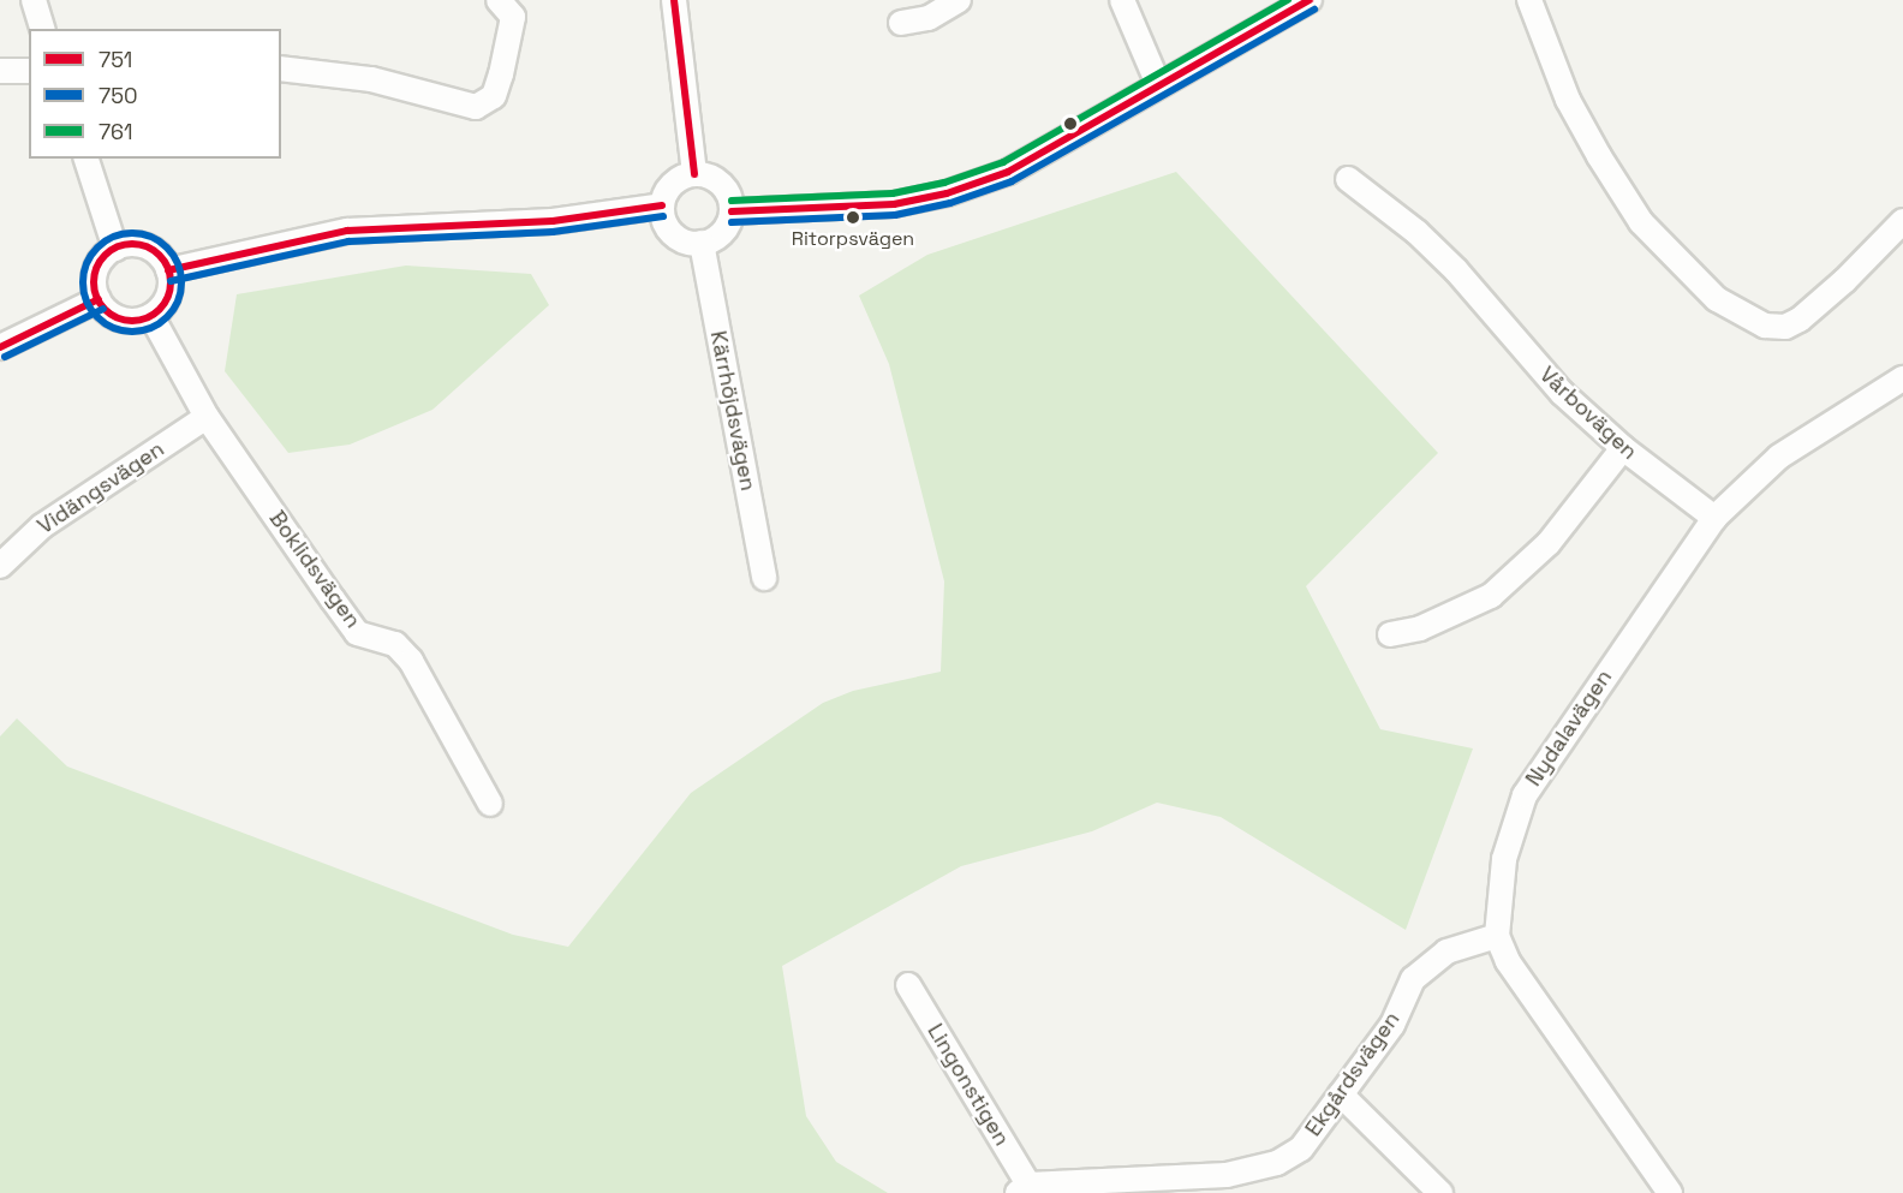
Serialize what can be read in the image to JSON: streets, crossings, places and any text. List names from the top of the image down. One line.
{"streets":{"street":["Kärrhöjdsvägen","Vårbovägen","Vidängsvägen","Boklidsvägen","Nydalavägen","Ekgårdsvägen","Lingonstigen"]},"crossings":[["Vårbovägen","Nydalavägen"],["Vidängsvägen","Boklidsvägen"],["Nydalavägen","Ekgårdsvägen"],["Ekgårdsvägen","Lingonstigen"]],"places":["Ritorpsvägen"],"lines":["transit line 751","transit line 761","transit line 750"],"legend":["751","750","761"]}
